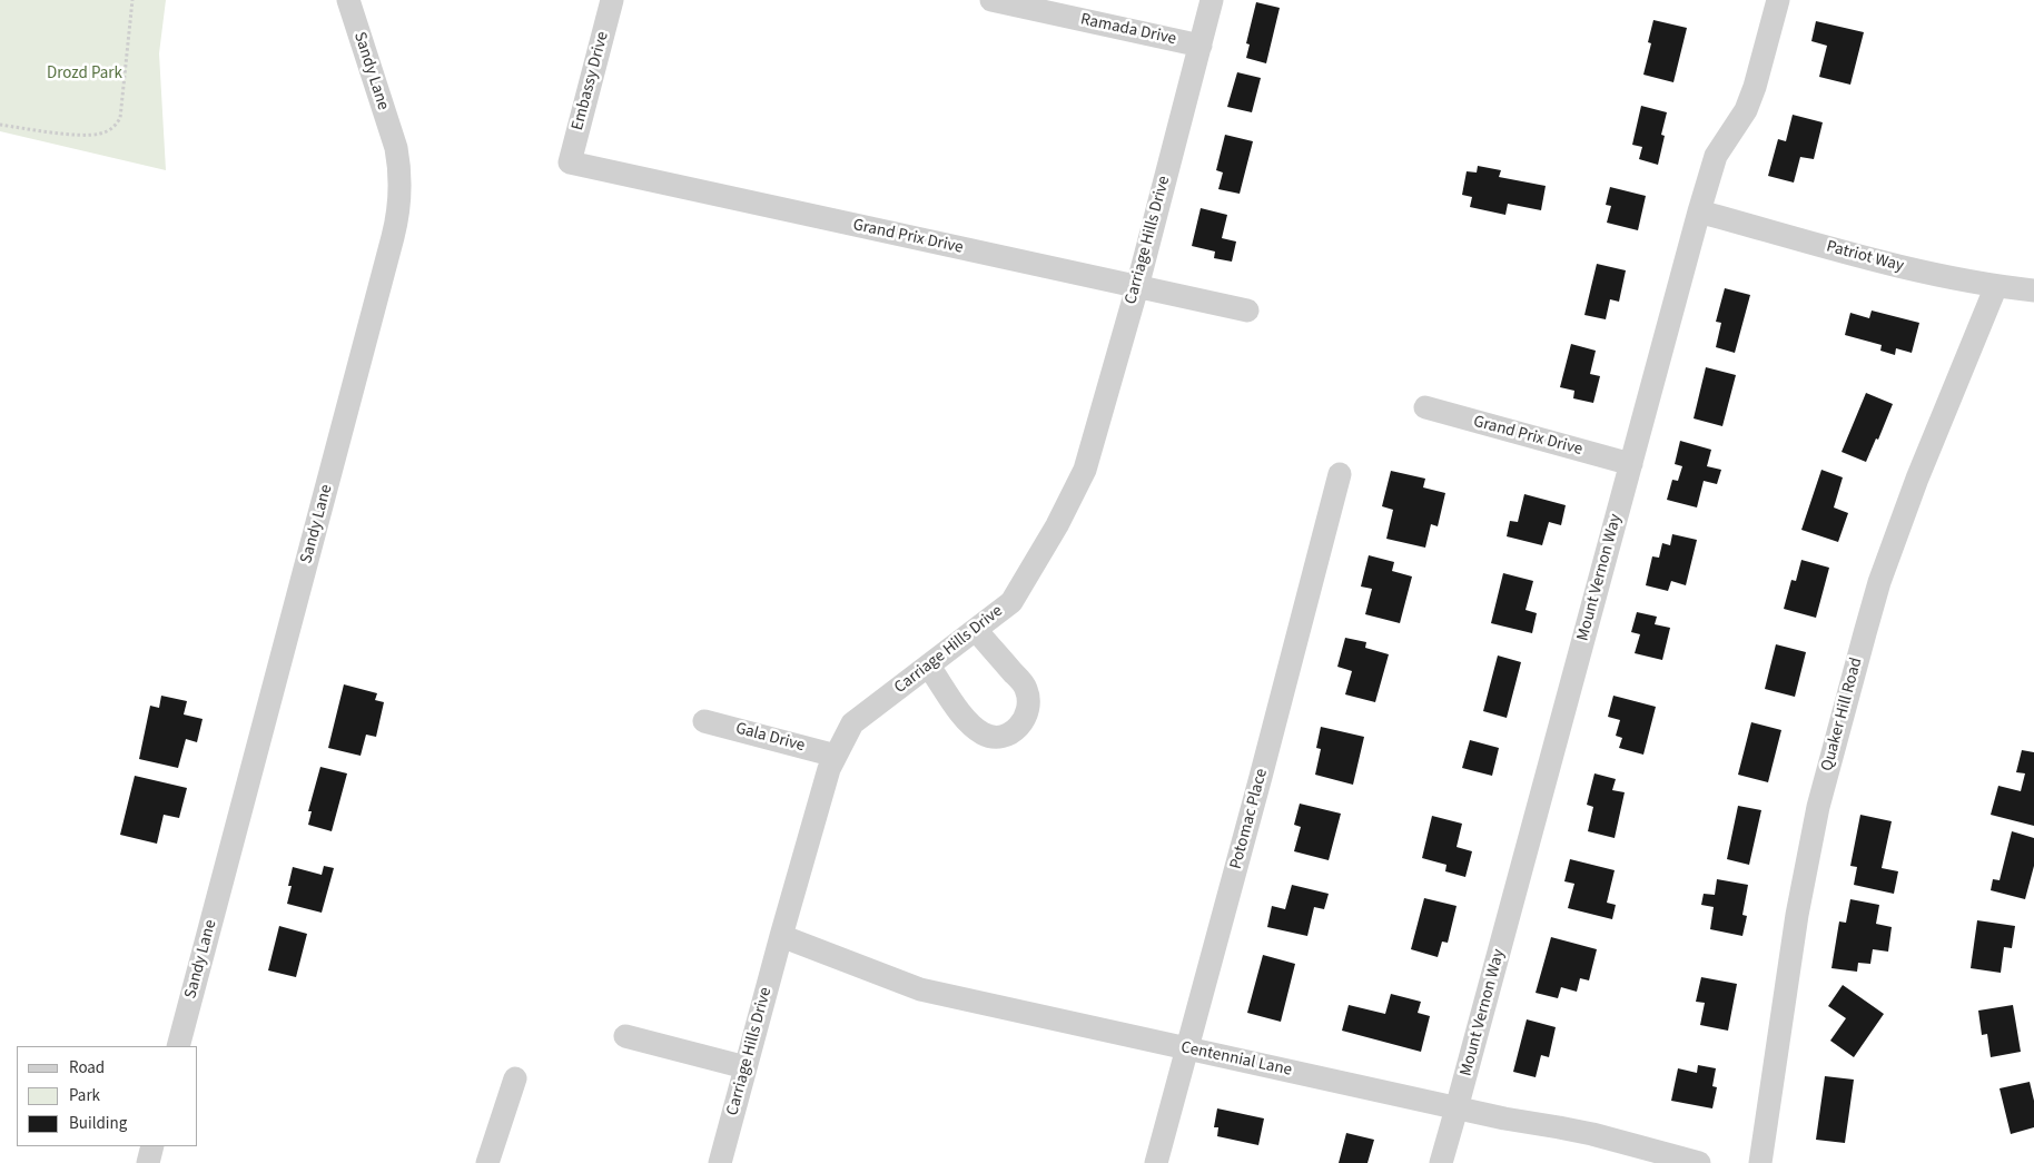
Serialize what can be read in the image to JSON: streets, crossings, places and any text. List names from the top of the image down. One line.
{"streets":{"street":["Ramada Drive","Sandy Lane","Embassy Drive","Grand Prix Drive","Carriage Hills Drive","Patriot Way","Mount Vernon Way","Quaker Hill Road","Gala Drive","Potomac Place","Centennial Lane"]},"crossings":[["Ramada Drive","Carriage Hills Drive"],["Embassy Drive","Grand Prix Drive"],["Grand Prix Drive","Carriage Hills Drive"],["Grand Prix Drive","Mount Vernon Way"],["Carriage Hills Drive","Gala Drive"],["Carriage Hills Drive","Centennial Lane"],["Patriot Way","Mount Vernon Way"],["Patriot Way","Quaker Hill Road"],["Mount Vernon Way","Centennial Lane"],["Potomac Place","Centennial Lane"]],"parks":["Drozd Park"],"legend":["Road","Park","Building"]}
